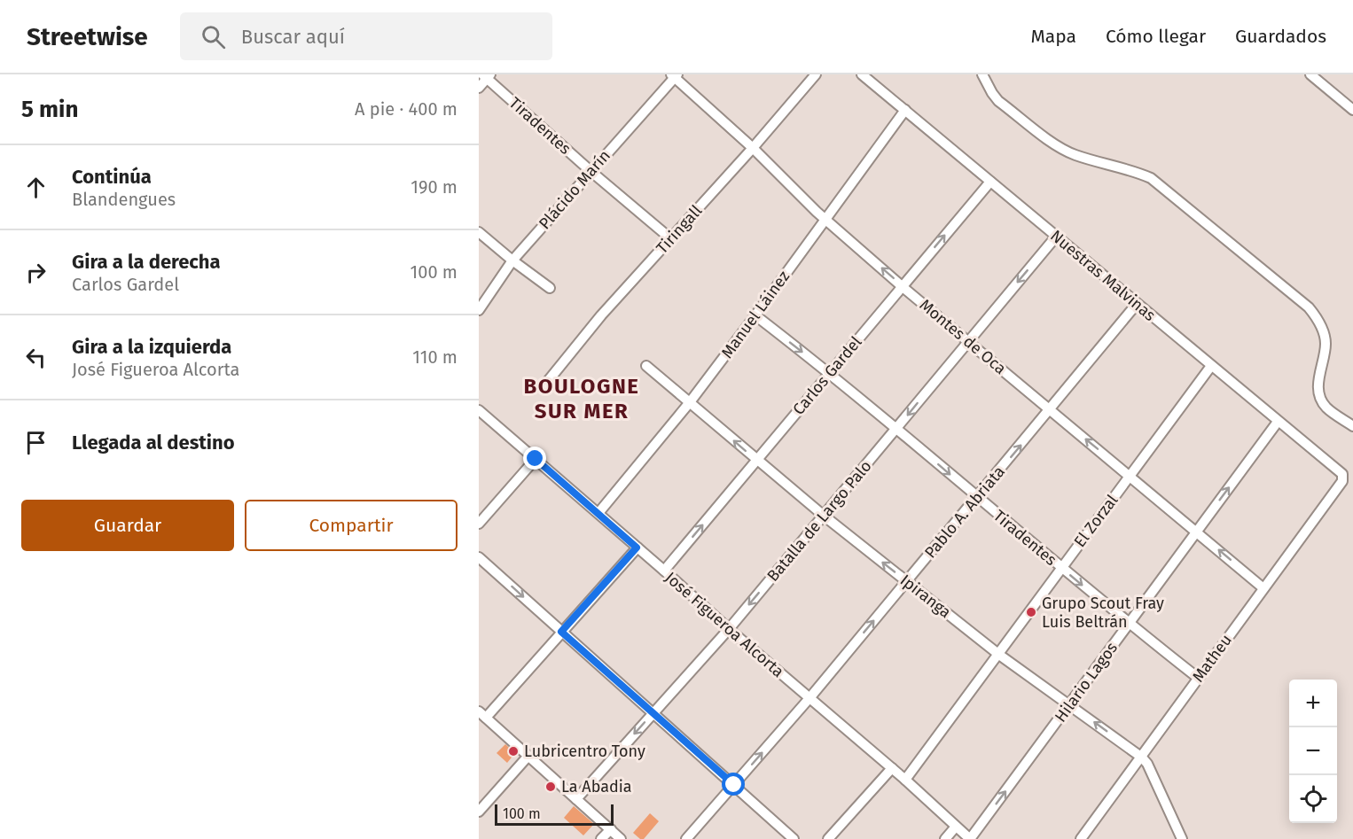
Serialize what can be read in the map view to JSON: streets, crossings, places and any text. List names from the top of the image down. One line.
{"streets":{"street":["Tiradentes","Plácido Marín","Tiringall","Nuestras Malvinas","Manuel Láinez","Montes de Oca","Carlos Gardel","Pablo A. Abriata","Batalla de Largo Palo","El Zorzal","Ipiranga","José Figueroa Alcorta","Matheu","Hilario Lagos"]},"crossings":[["Tiradentes","Plácido Marín"],["Tiradentes","Tiringall"],["Tiradentes","Manuel Láinez"],["Tiradentes","Carlos Gardel"],["Tiradentes","Pablo A. Abriata"],["Tiradentes","Batalla de Largo Palo"],["Tiradentes","El Zorzal"],["Tiradentes","Matheu"],["Tiradentes","Hilario Lagos"],["Plácido Marín","Montes de Oca"],["Tiringall","Montes de Oca"],["Nuestras Malvinas","Manuel Láinez"],["Nuestras Malvinas","Carlos Gardel"],["Nuestras Malvinas","Pablo A. Abriata"],["Nuestras Malvinas","Batalla de Largo Palo"],["Nuestras Malvinas","El Zorzal"],["Nuestras Malvinas","Matheu"],["Nuestras Malvinas","Hilario Lagos"],["Manuel Láinez","Montes de Oca"],["Manuel Láinez","Ipiranga"],["Manuel Láinez","José Figueroa Alcorta"],["Montes de Oca","Carlos Gardel"],["Montes de Oca","Pablo A. Abriata"],["Montes de Oca","Batalla de Largo Palo"],["Montes de Oca","El Zorzal"],["Montes de Oca","Matheu"],["Montes de Oca","Hilario Lagos"],["Carlos Gardel","Ipiranga"],["Carlos Gardel","José Figueroa Alcorta"],["Pablo A. Abriata","Ipiranga"],["Pablo A. Abriata","José Figueroa Alcorta"],["Batalla de Largo Palo","Ipiranga"],["Batalla de Largo Palo","José Figueroa Alcorta"],["El Zorzal","Ipiranga"],["El Zorzal","José Figueroa Alcorta"],["Ipiranga","Matheu"],["Ipiranga","Hilario Lagos"],["José Figueroa Alcorta","Hilario Lagos"]],"one_way":["Tiradentes","Montes de Oca","Carlos Gardel","Pablo A. Abriata","Batalla de Largo Palo","Ipiranga","Hilario Lagos"],"districts":["BOULOGNE SUR MER"],"places":["Grupo Scout Fray Luis Beltrán","Lubricentro Tony","La Abadia"],"scale_bar":"100 m","page":{"header":"Streetwise","search":"Buscar aquí","nav":["Mapa","Cómo llegar","Guardados"],"heading":["5 min","A pie · 400 m"],"list":[["Continúa","Blandengues","190 m"],["Gira a la derecha","Carlos Gardel","100 m"],["Gira a la izquierda","José Figueroa Alcorta","110 m"],"Llegada al destino"],"buttons":["Guardar","Compartir"],"map_buttons":["+","−"],"scale":"100 m"}}
